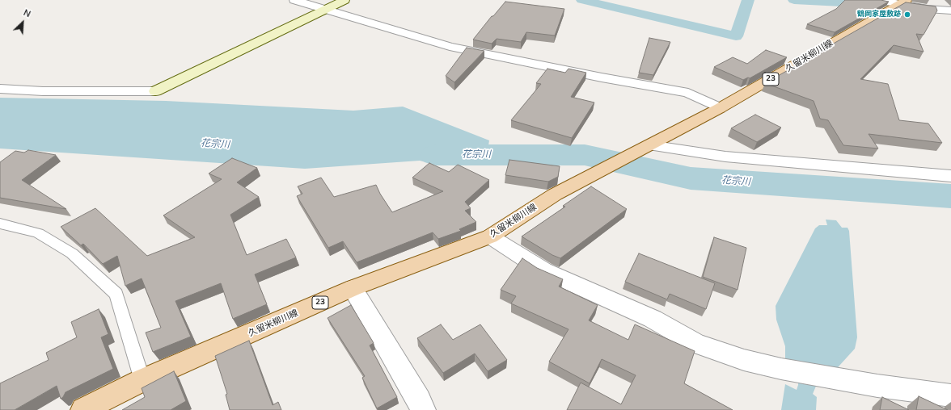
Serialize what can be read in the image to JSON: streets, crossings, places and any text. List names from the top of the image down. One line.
{"streets":{"main road":["久留米柳川線","23"]},"water":["花宗川"],"places":["鶴岡家屋敷跡"],"north":"top right"}
